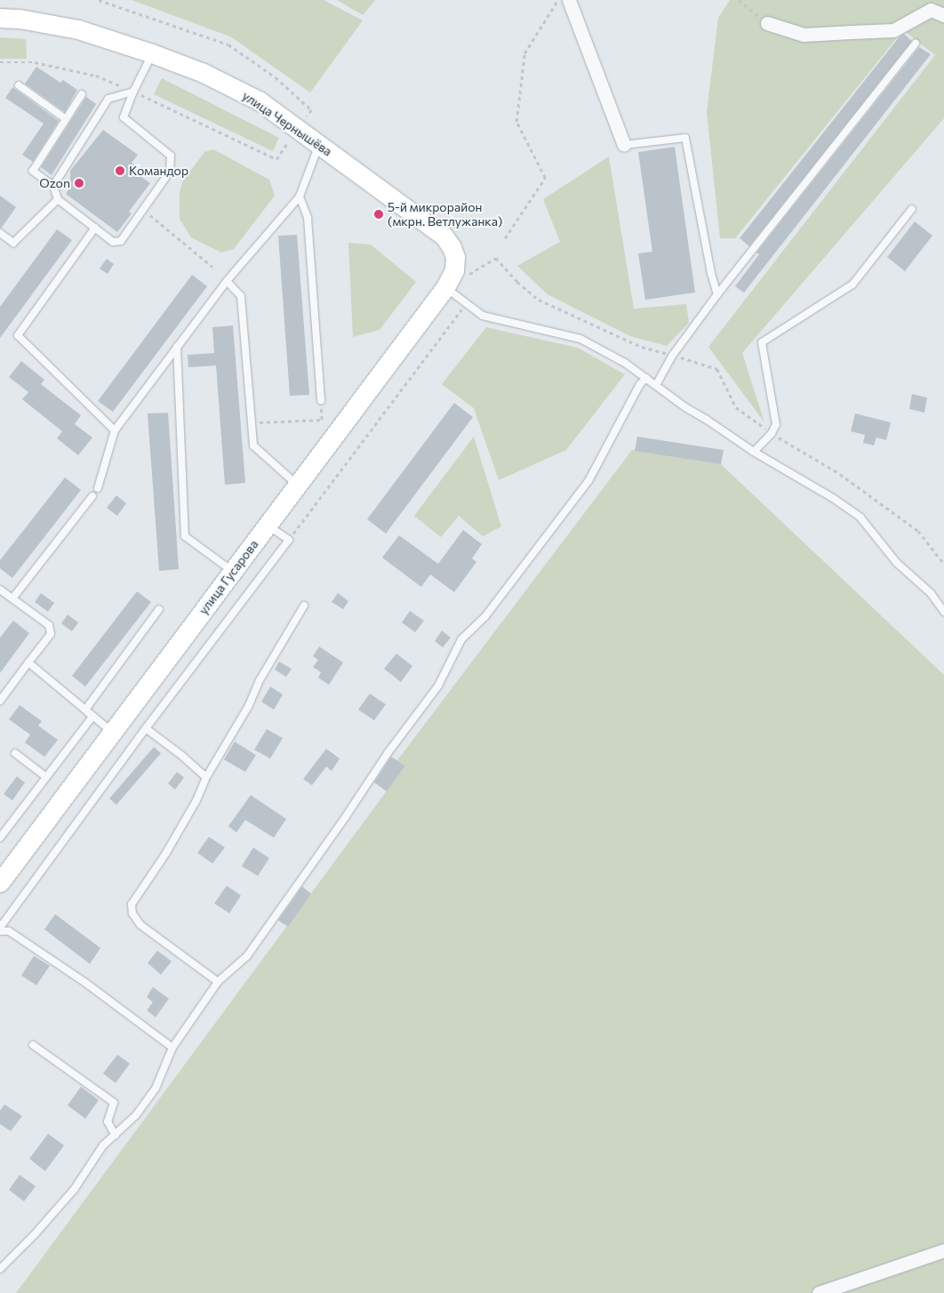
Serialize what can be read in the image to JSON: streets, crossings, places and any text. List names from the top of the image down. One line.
{"streets":{"street":["улица Чернышёва","улица Гусарова"]},"crossings":[["улица Чернышёва","улица Гусарова"]],"places":["Командор","Ozon","5-й микрорайон (мкрн. Ветлужанка)"]}
